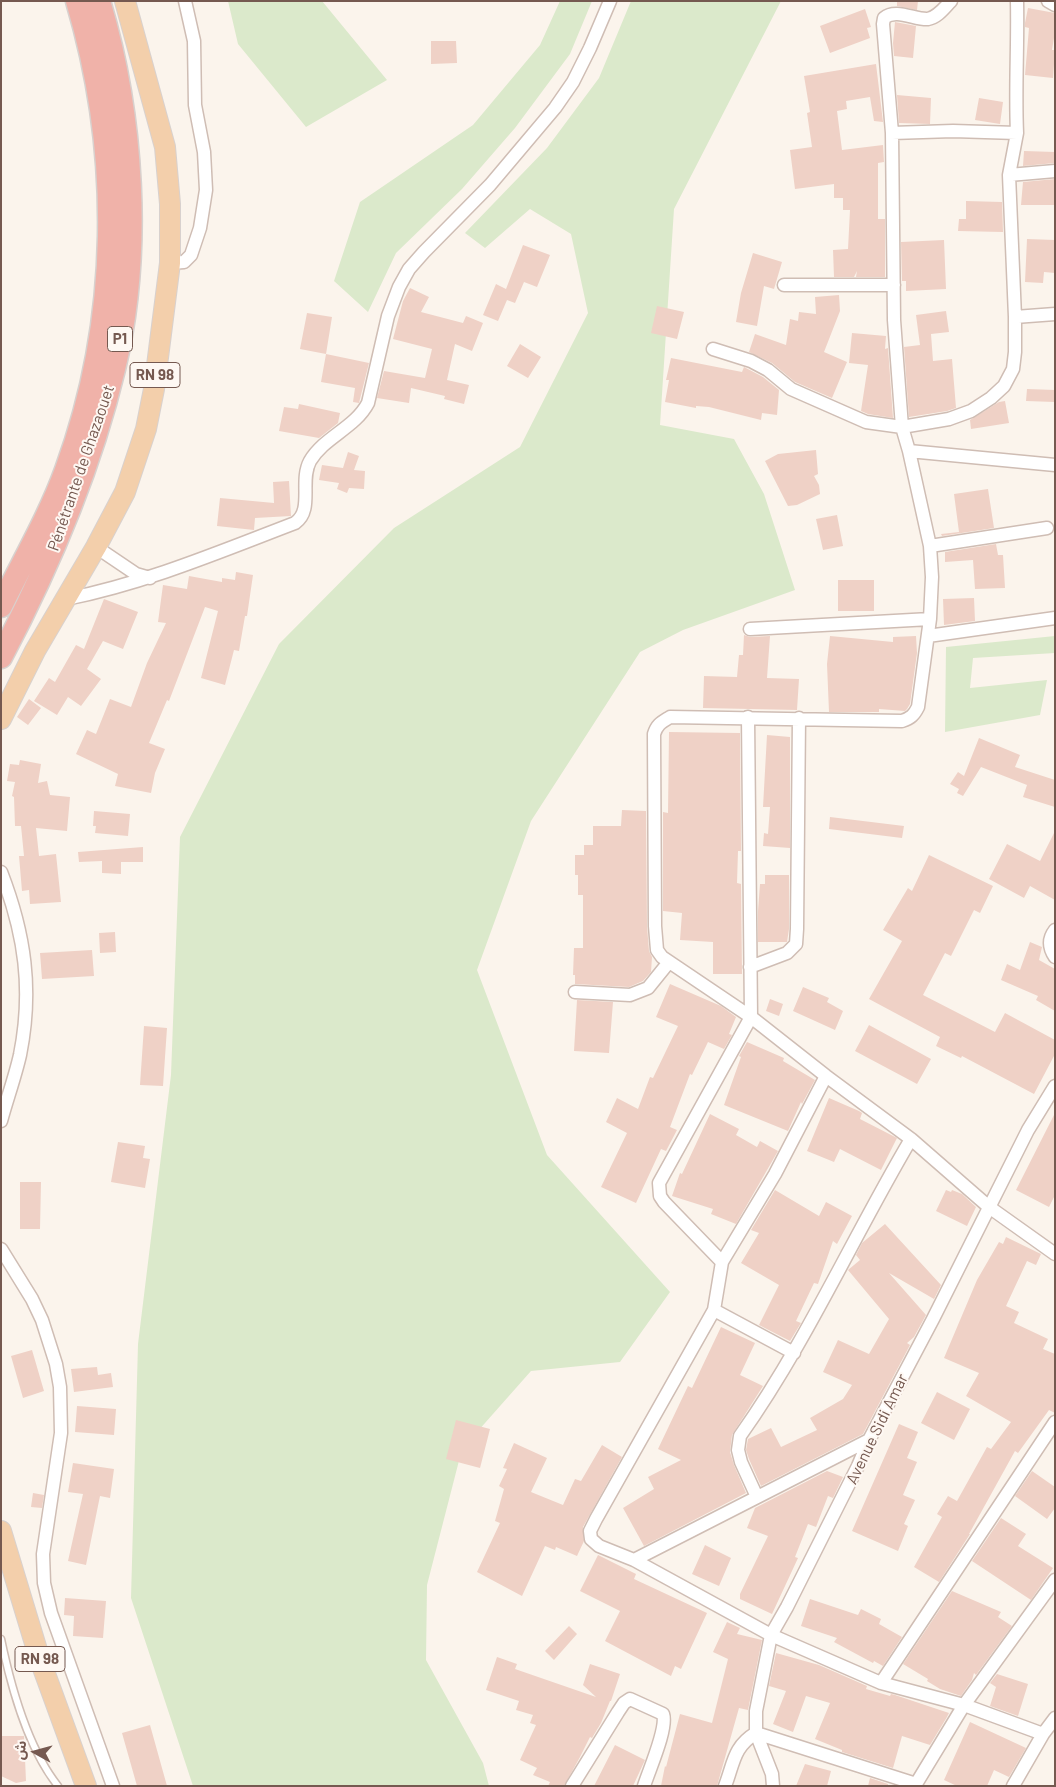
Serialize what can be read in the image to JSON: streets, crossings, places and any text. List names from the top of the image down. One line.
{"streets":{"highway":["P1","Pénétrante de Ghazaouet"],"main road":["RN 98"],"street":["Avenue Sidi Amar"]},"north":"left"}
